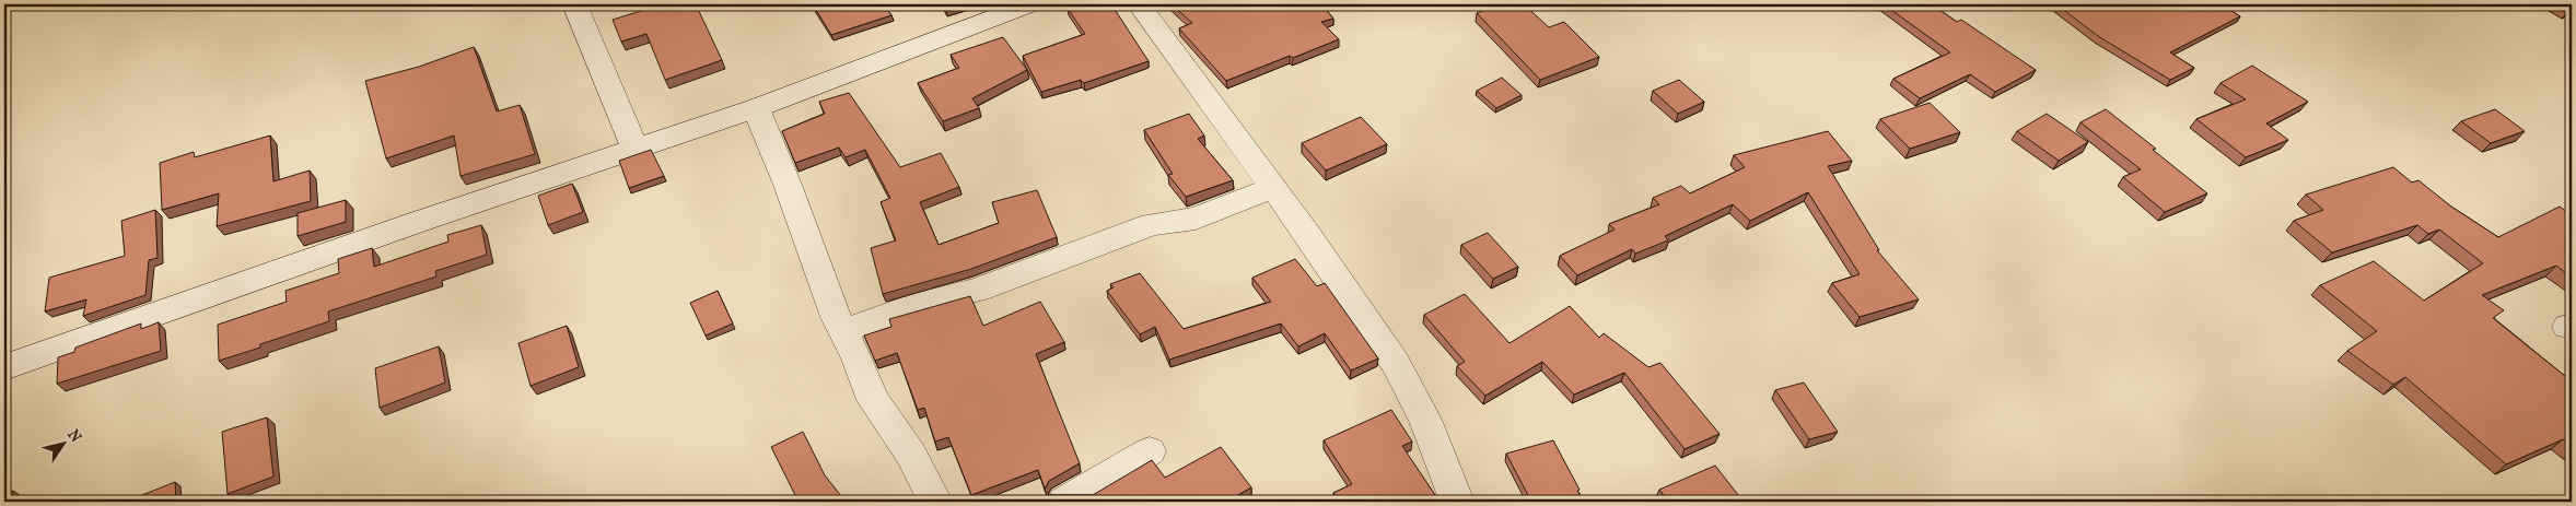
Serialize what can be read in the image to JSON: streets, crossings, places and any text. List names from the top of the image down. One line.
{"north":"top right"}
